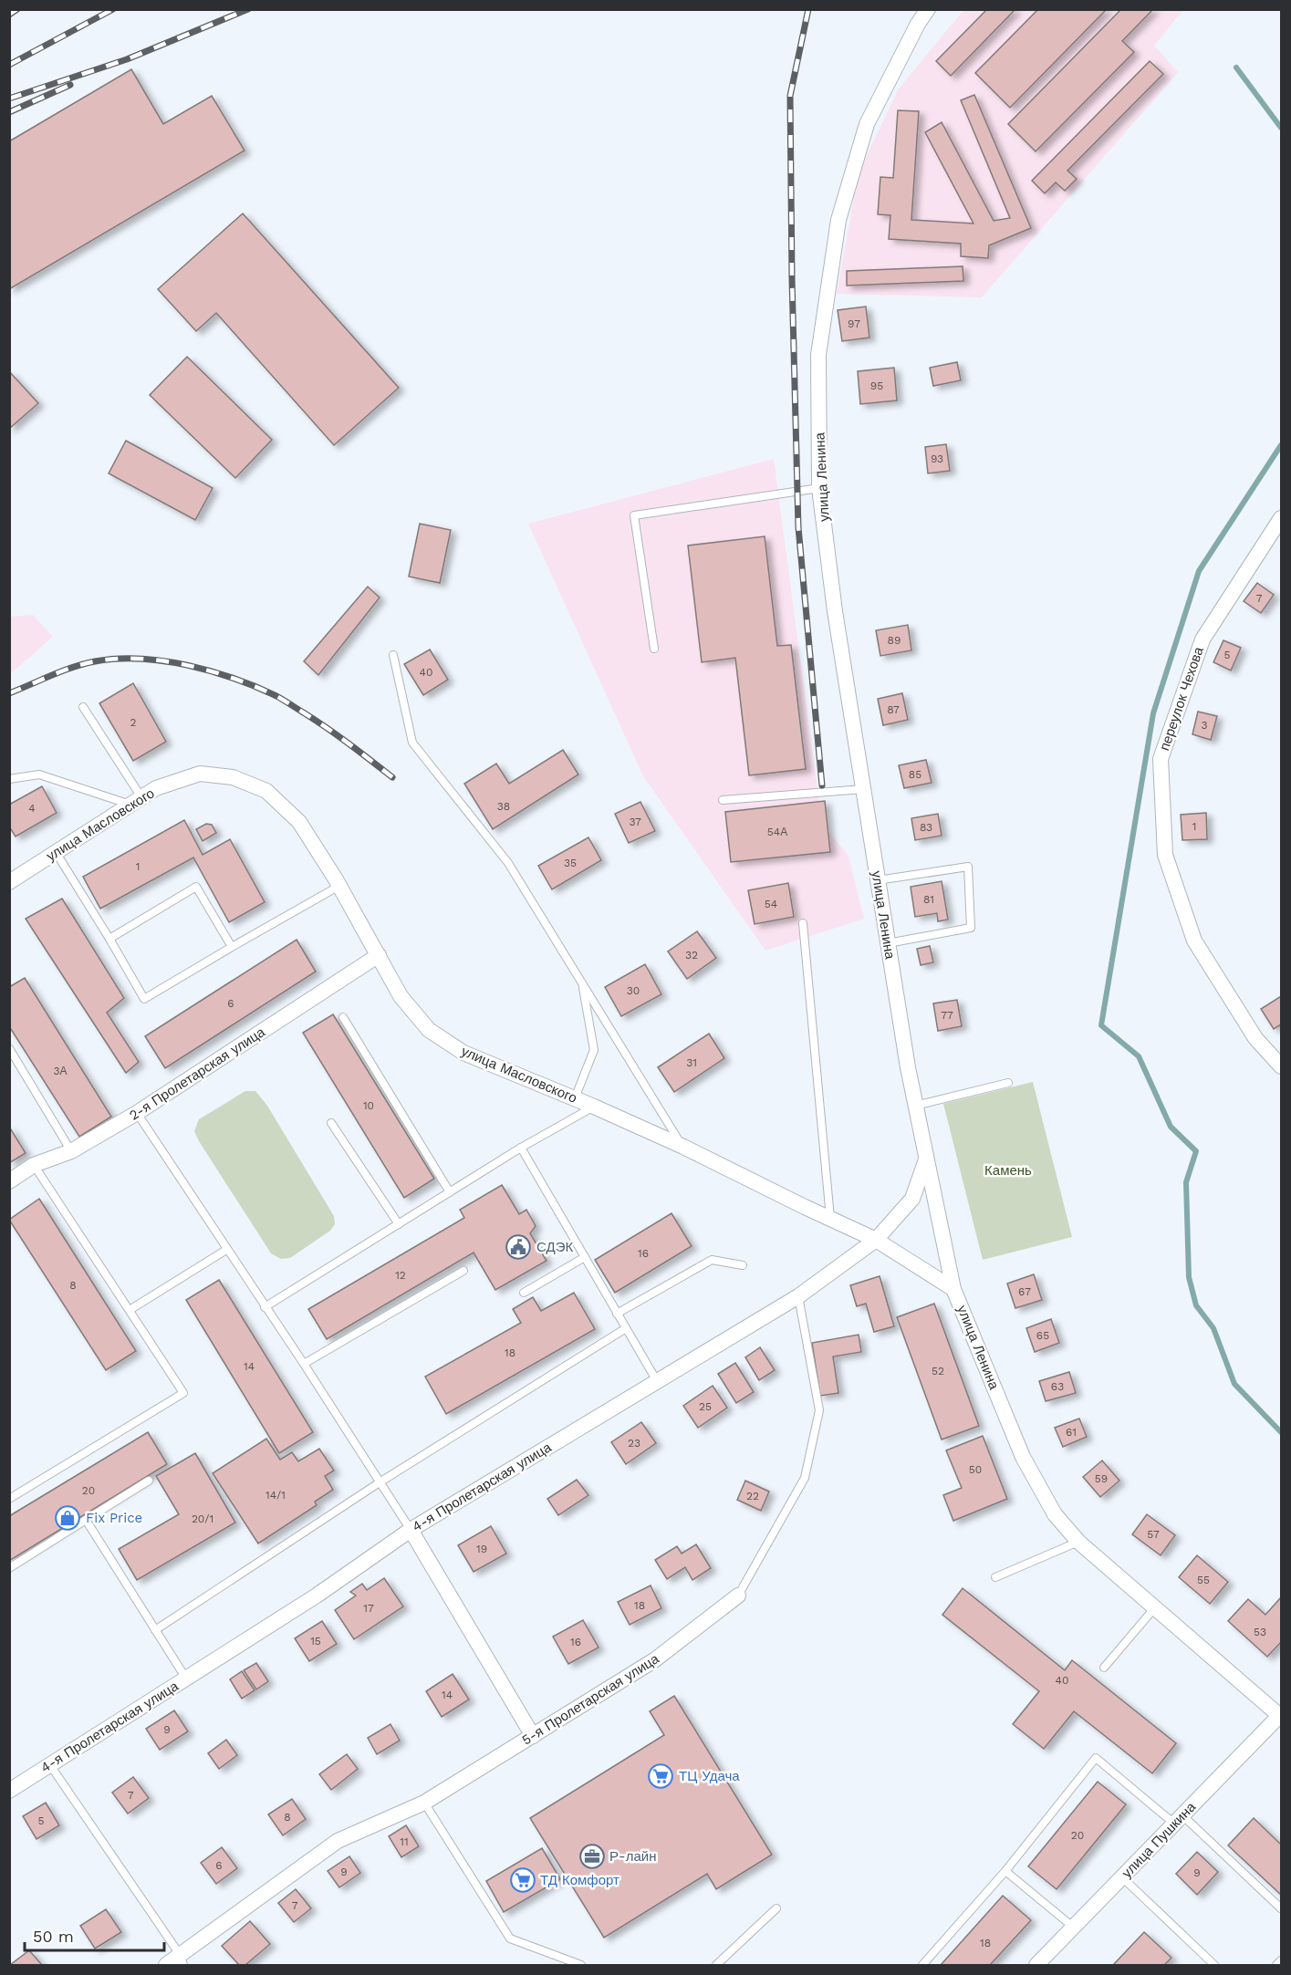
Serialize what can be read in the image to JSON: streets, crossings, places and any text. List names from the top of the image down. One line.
{"streets":{"street":["улица Ленина","переулок Чехова","улица Масловского","2-я Пролетарская улица","4-я Пролетарская улица","5-я Пролетарская улица","улица Пушкина"]},"crossings":[["улица Ленина","улица Масловского"],["улица Ленина","4-я Пролетарская улица"],["улица Ленина","улица Пушкина"],["улица Масловского","2-я Пролетарская улица"],["улица Масловского","4-я Пролетарская улица"],["4-я Пролетарская улица","5-я Пролетарская улица"]],"parks":["Камень"],"places":{"public building":["СДЭК"],"shop":["Fix Price"],"supermarket":["ТЦ Удача","ТД Комфорт"],"office":["Р-лайн"]},"house_numbers":["97","95","93","7","89","5","40","87","2","3","85","38","4","37","1","83","54А","35","1","81","54","32","30","6","77","31","3А","10","16","12","8","67","65","18","14","52","63","25","61","23","50","59","20","14/1","22","20/1","57","19","55","18","17","53","15","16","40","14","9","7","8","5","20","11","6","9","9","7","18"],"scale_bar":"50 m"}
